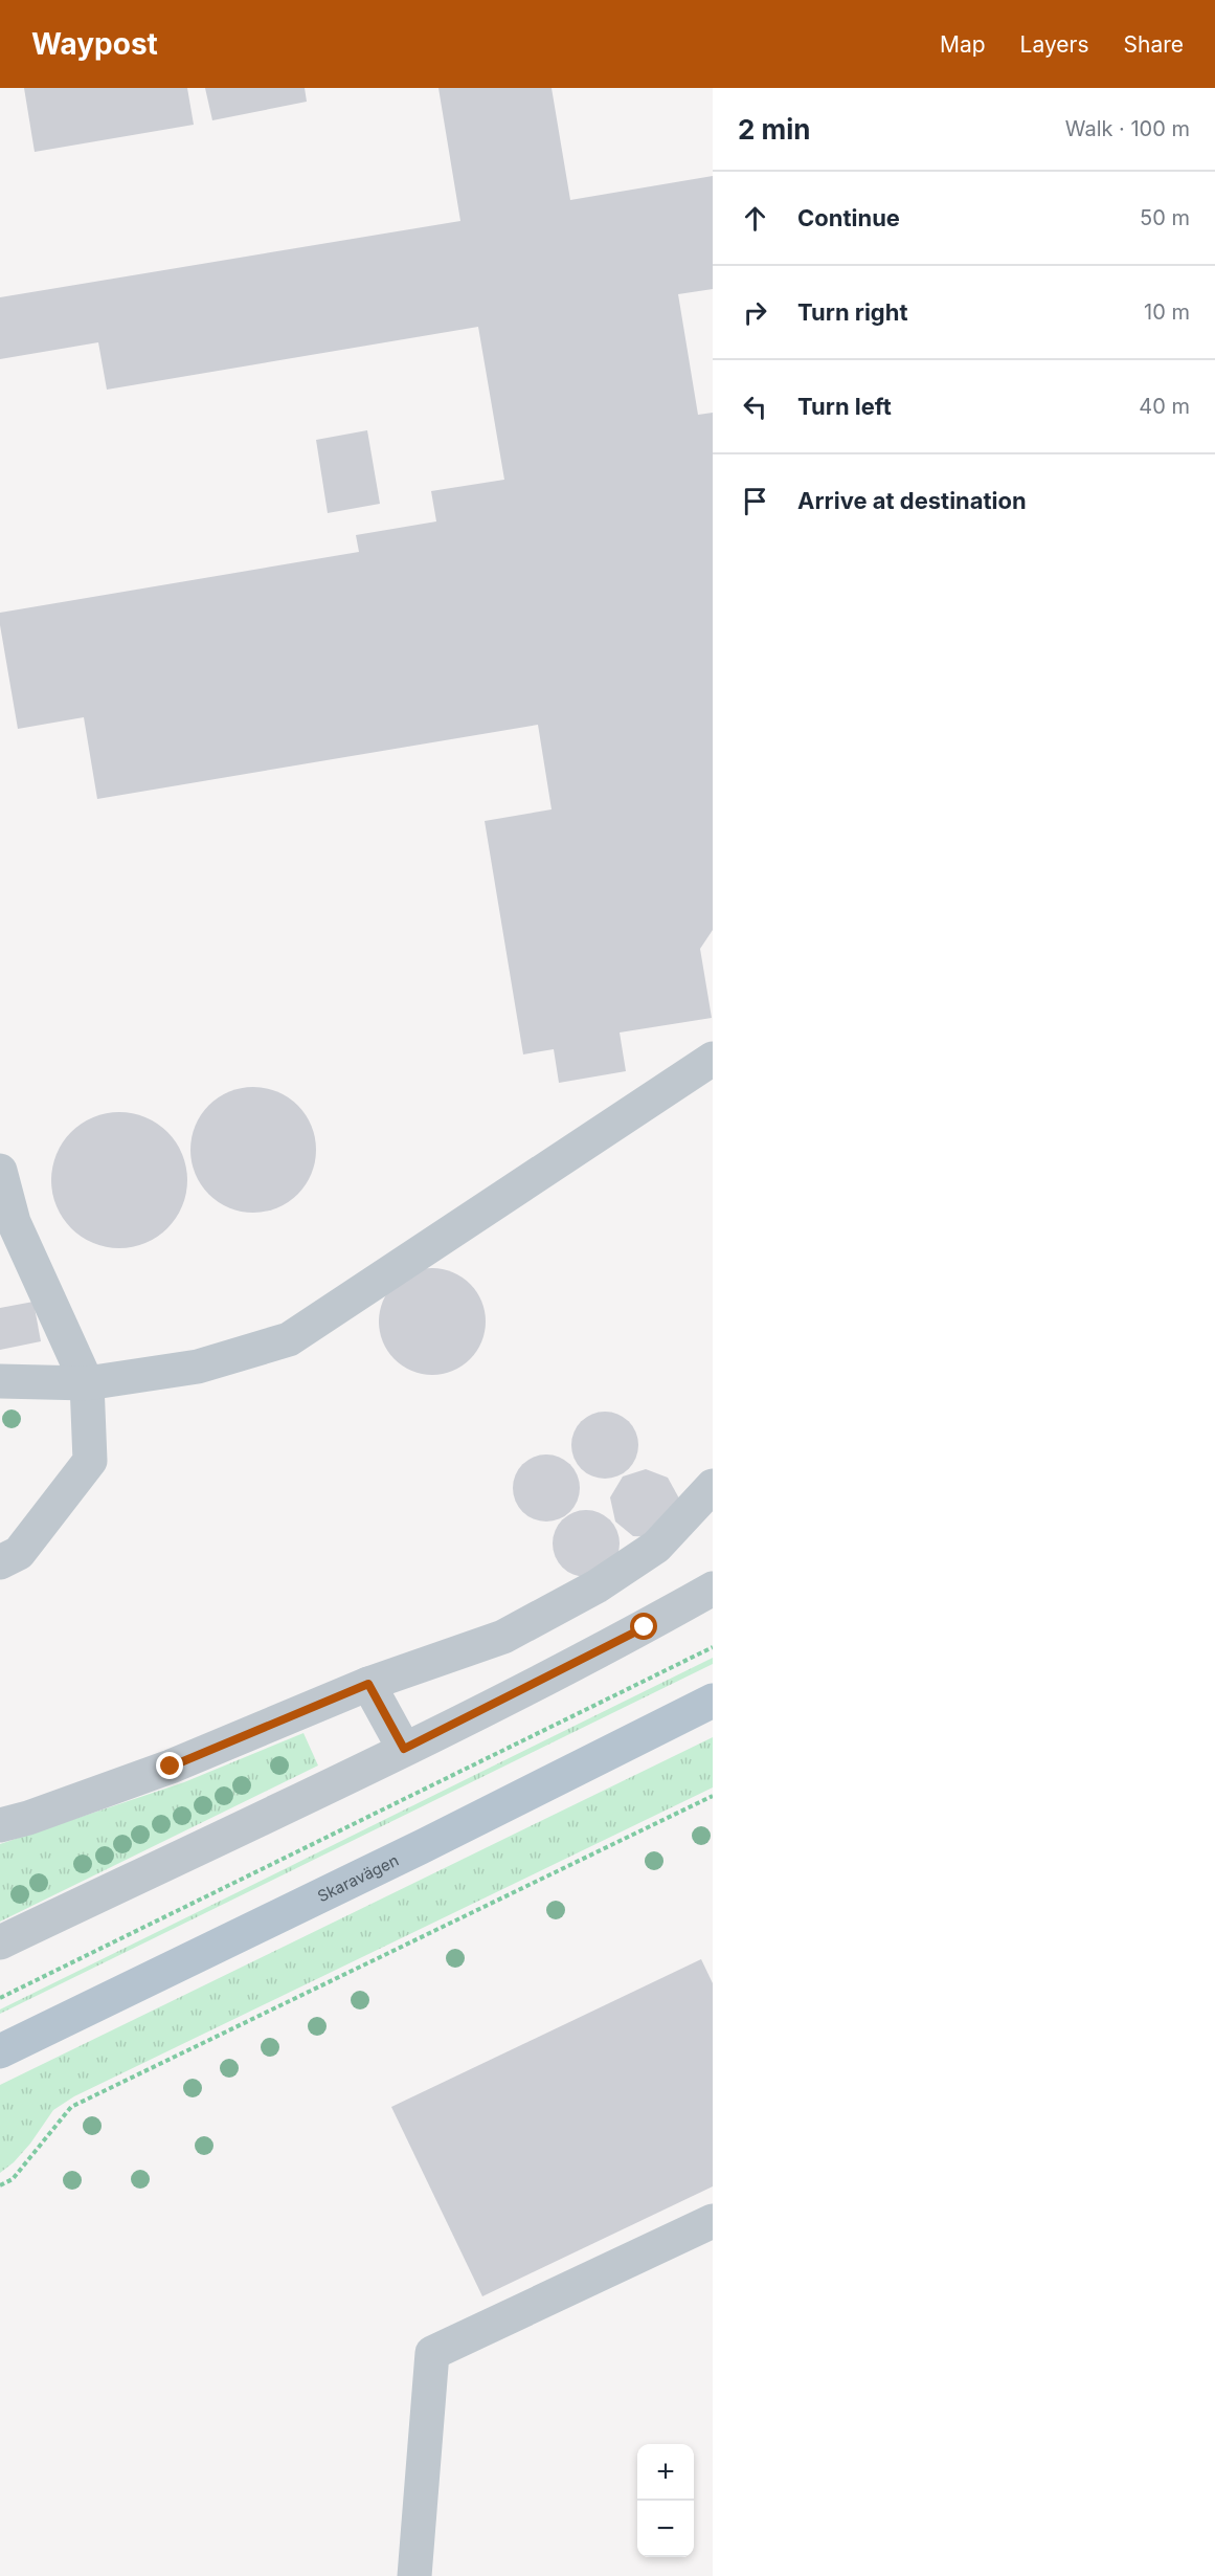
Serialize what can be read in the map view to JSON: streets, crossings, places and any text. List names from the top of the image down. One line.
{"streets":{"main road":["Skaravägen"]},"page":{"header":"Waypost","nav":["Map","Layers","Share"],"heading":["2 min","Walk · 100 m"],"list":[["Continue","50 m"],["Turn right","10 m"],["Turn left","40 m"],"Arrive at destination"],"map_buttons":["+","−"]}}
